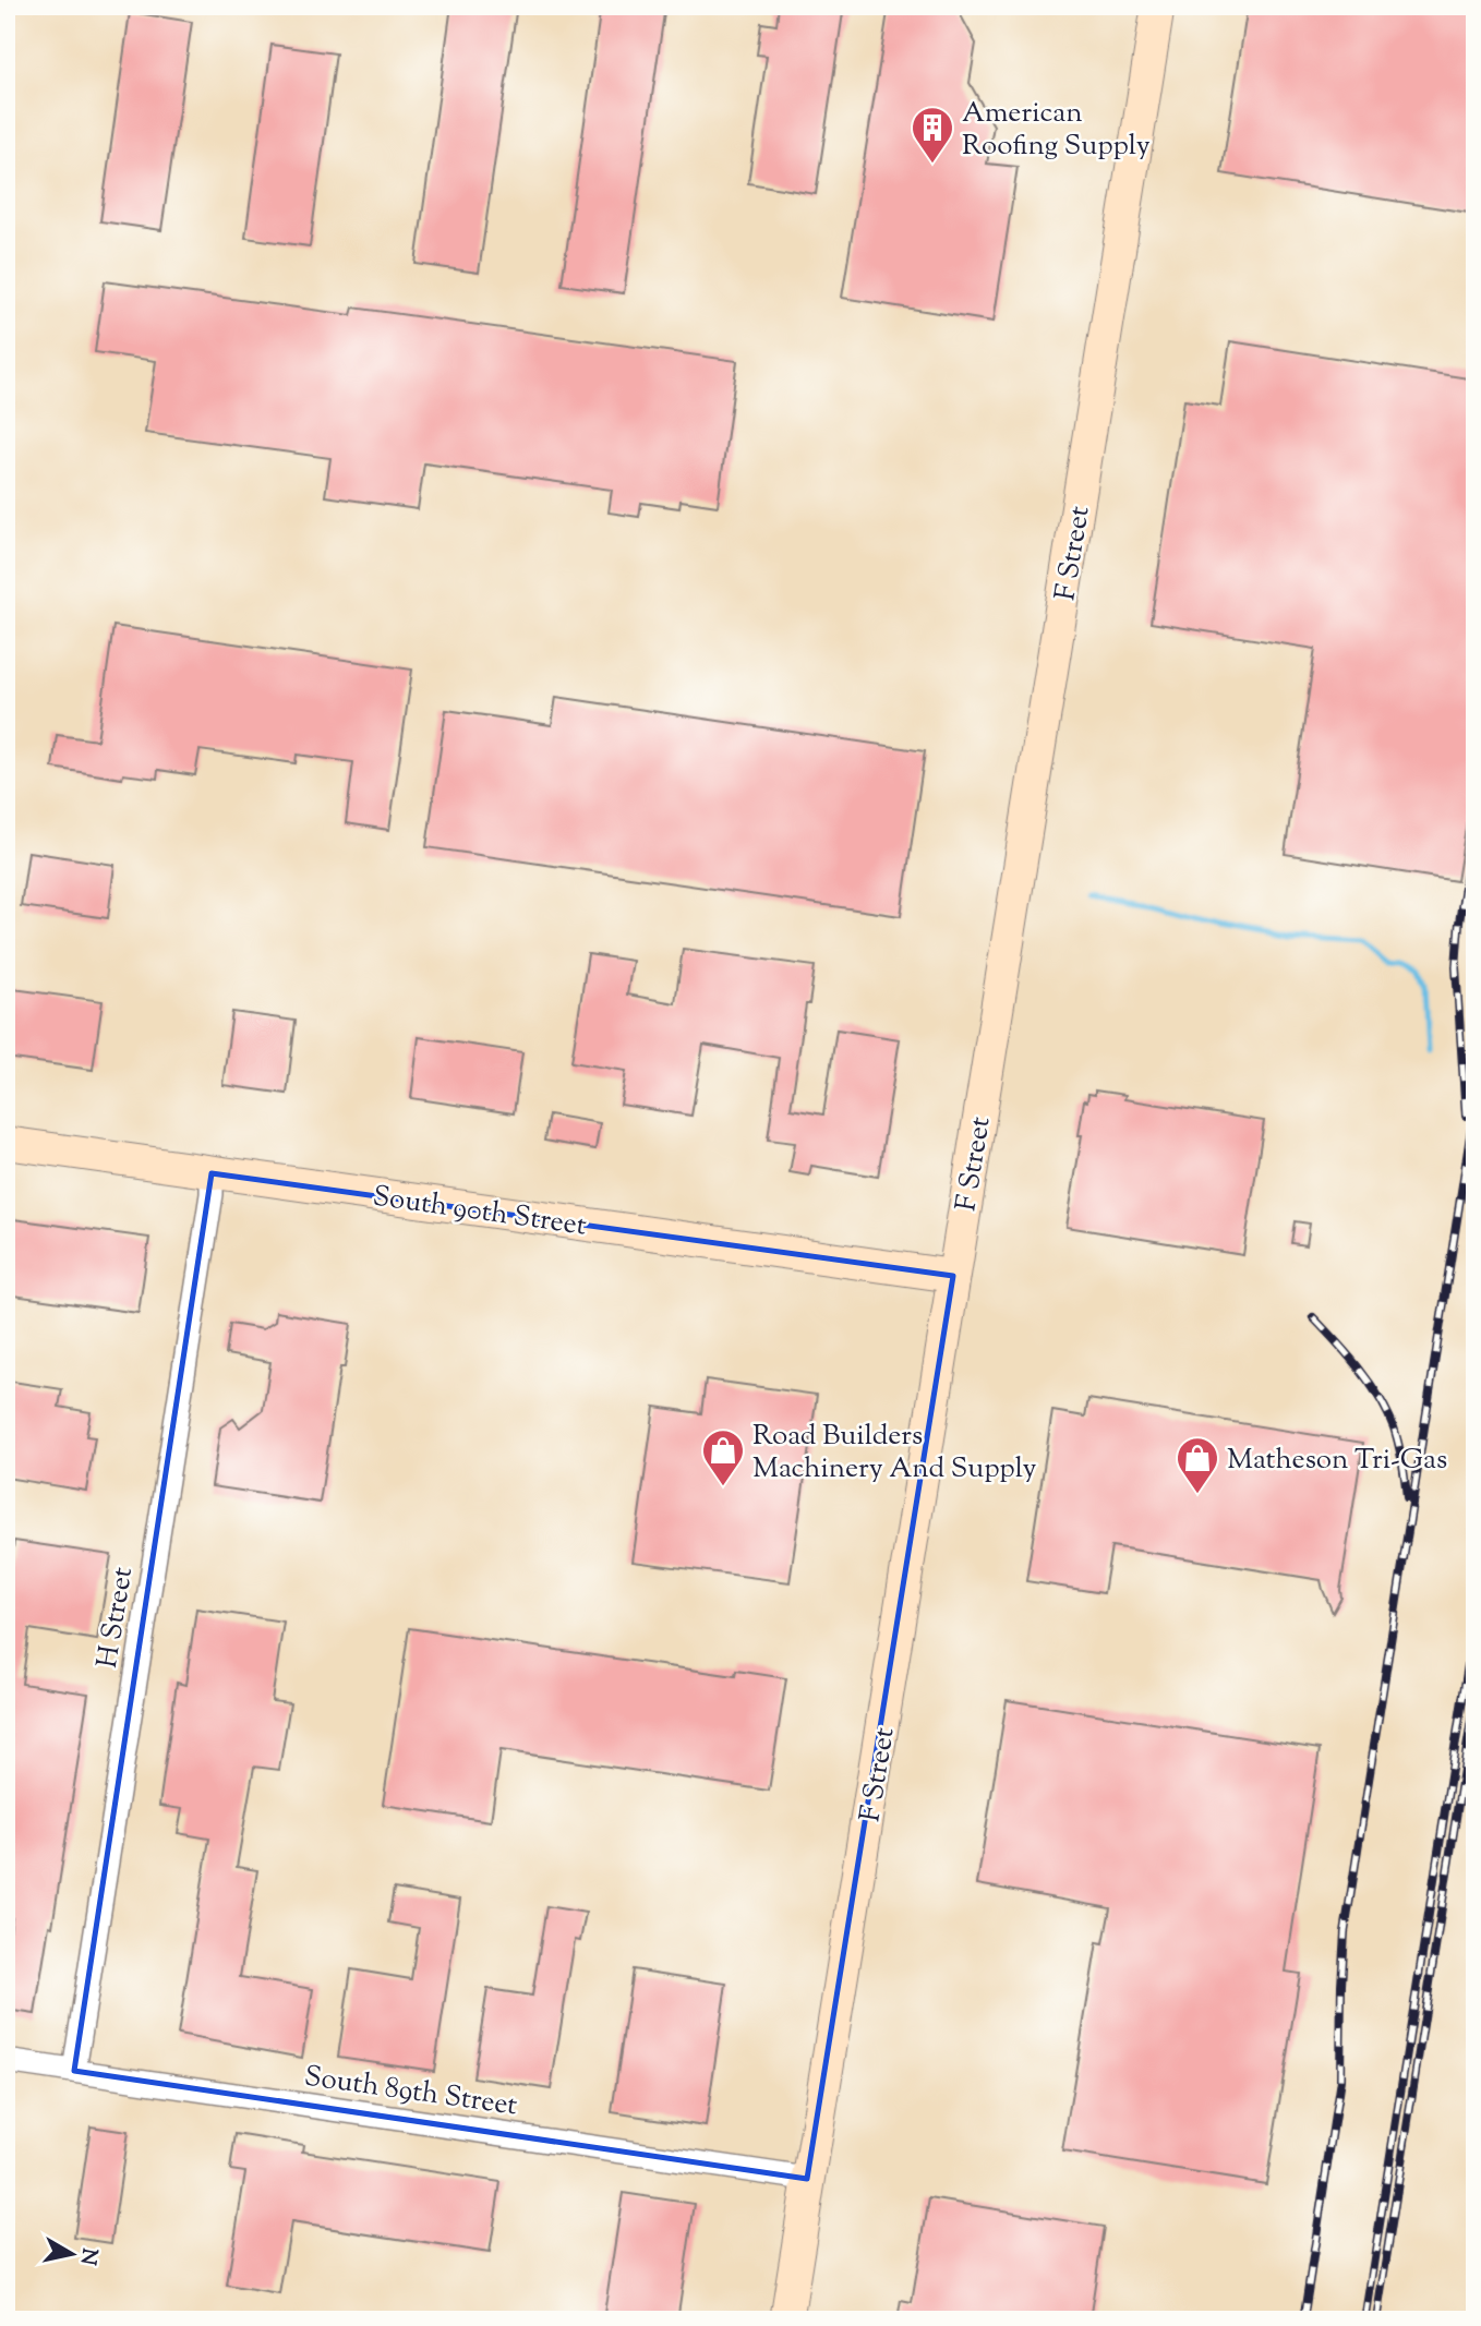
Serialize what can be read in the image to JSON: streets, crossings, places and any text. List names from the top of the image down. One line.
{"streets":{"street":["F Street","South 90th Street","H Street","South 89th Street"]},"crossings":[["F Street","South 90th Street"],["F Street","South 89th Street"],["South 90th Street","H Street"],["H Street","South 89th Street"]],"places":{"building":["American Roofing Supply"],"shop":["Road Builders Machinery And Supply","Matheson Tri-Gas"]},"north":"right"}
